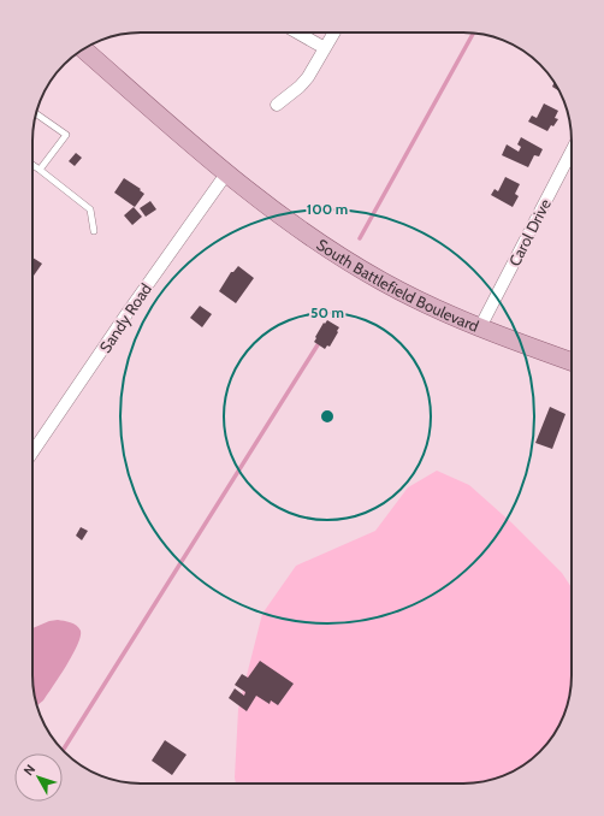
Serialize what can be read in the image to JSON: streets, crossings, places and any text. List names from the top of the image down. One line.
{"streets":{"main road":["South Battlefield Boulevard"],"street":["Carol Drive","Sandy Road"]},"crossings":[["Carol Drive","South Battlefield Boulevard"],["South Battlefield Boulevard","Sandy Road"]],"north":"top left","rings":["100 m","50 m"]}
